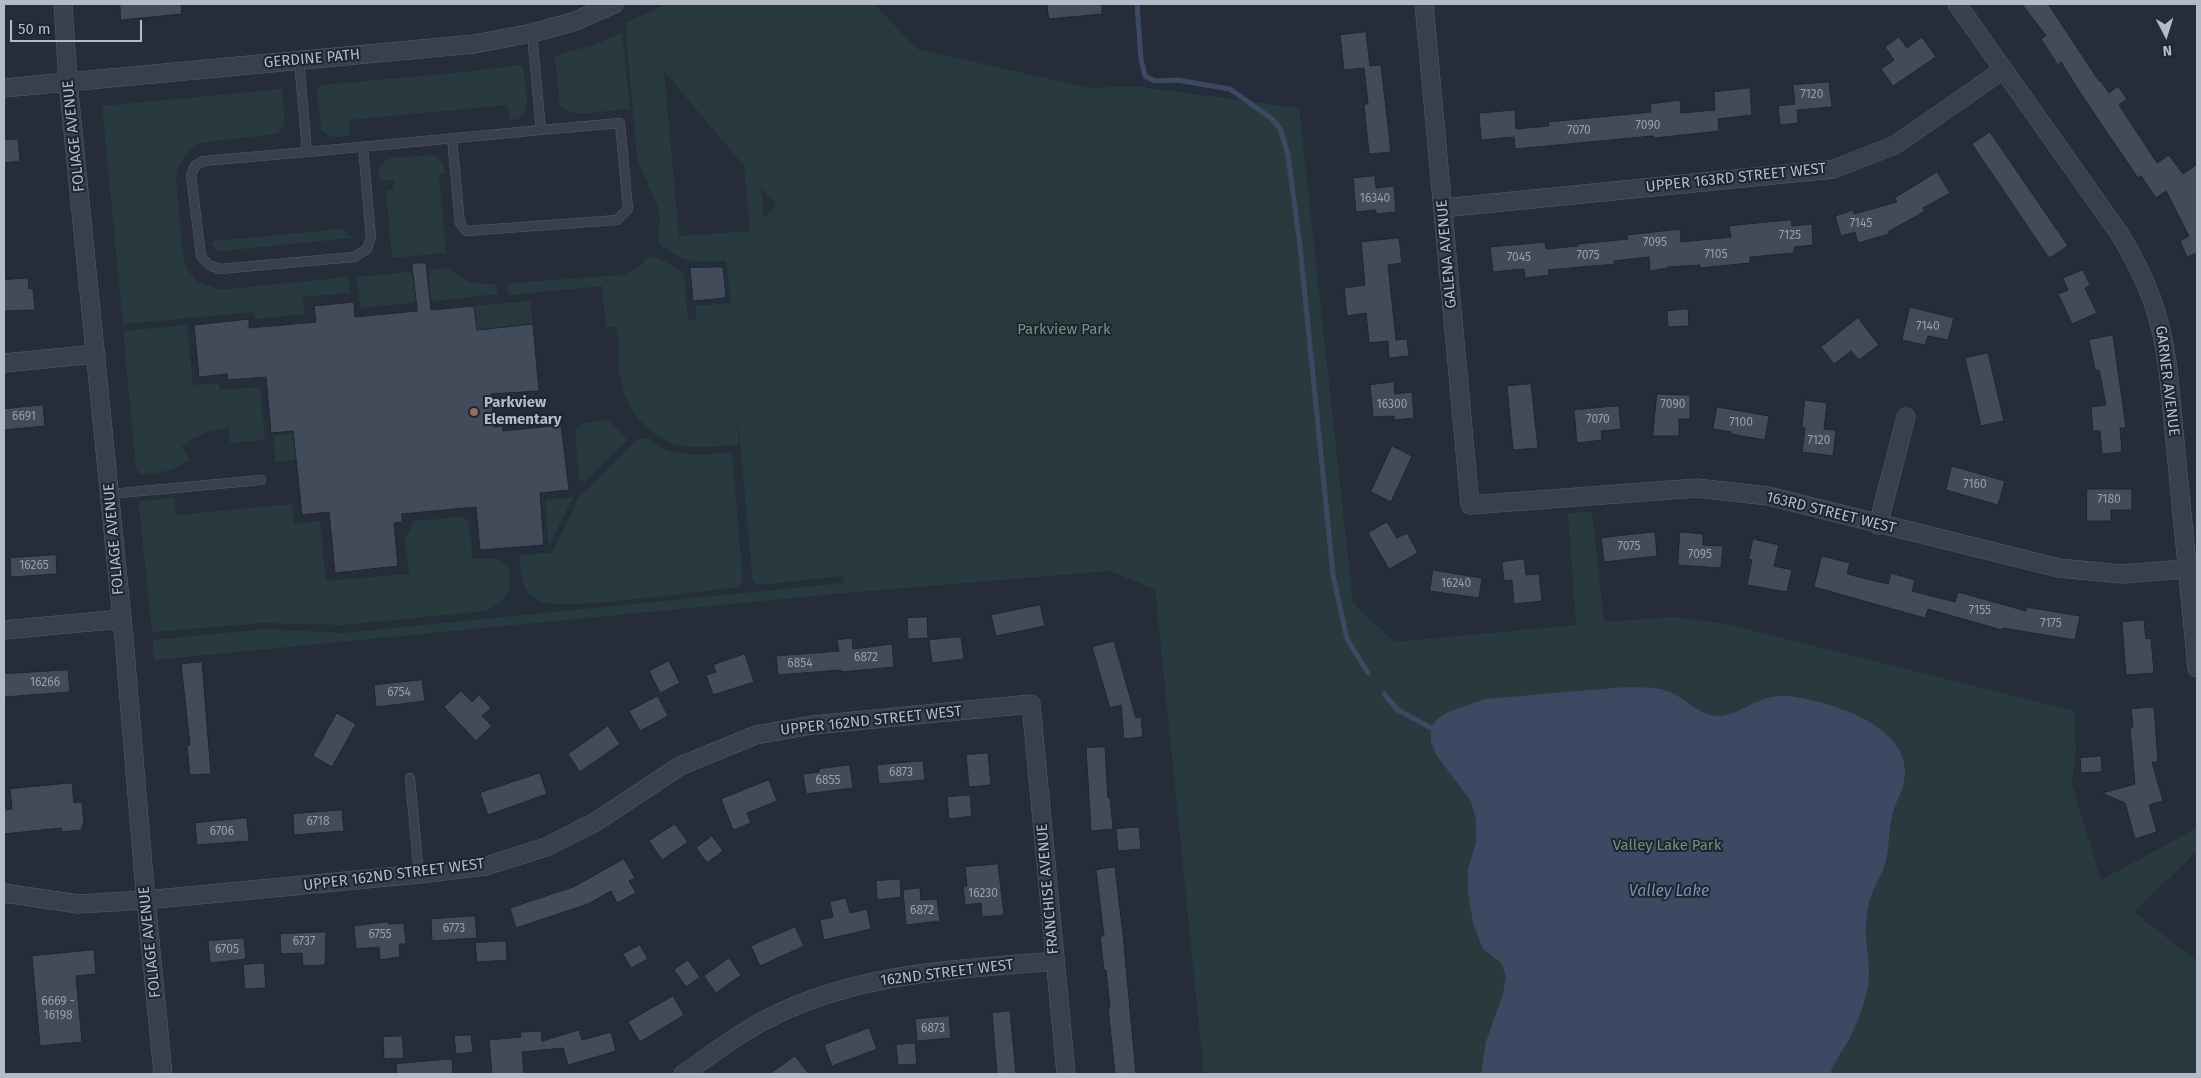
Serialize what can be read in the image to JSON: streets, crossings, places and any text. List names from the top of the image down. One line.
{"streets":{"street":["GERDINE PATH","FOLIAGE AVENUE","UPPER 163RD STREET WEST","GALENA AVENUE","GARNER AVENUE","163RD STREET WEST","UPPER 162ND STREET WEST","FRANCHISE AVENUE","162ND STREET WEST"]},"crossings":[["GERDINE PATH","FOLIAGE AVENUE"],["FOLIAGE AVENUE","UPPER 162ND STREET WEST"],["UPPER 163RD STREET WEST","GALENA AVENUE"],["UPPER 163RD STREET WEST","GARNER AVENUE"],["GALENA AVENUE","163RD STREET WEST"],["GARNER AVENUE","163RD STREET WEST"],["UPPER 162ND STREET WEST","FRANCHISE AVENUE"],["FRANCHISE AVENUE","162ND STREET WEST"]],"water":["Valley Lake"],"parks":["Parkview Park","Valley Lake Park"],"places":["Parkview Elementary"],"house_numbers":["7120","7090","7070","16340","7145","7125","7095","7105","7075","7045","7140","16300","7090","6691","7070","7100","7120","7160","7180","7075","7095","16265","16240","7155","7175","6872","6854","16266","6754","6873","6855","6718","6706","16230","6872","6773","6755","6737","6705","6669 - 16198","6873"],"scale_bar":"50 m","north":"bottom"}
